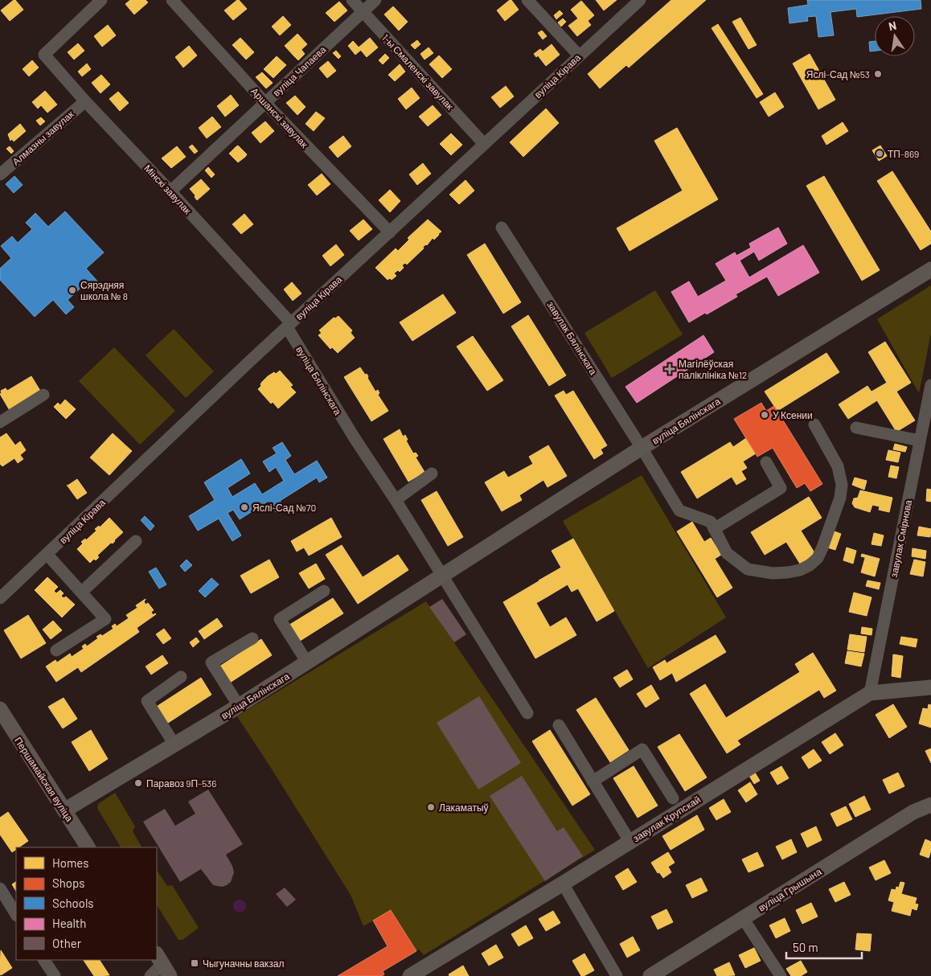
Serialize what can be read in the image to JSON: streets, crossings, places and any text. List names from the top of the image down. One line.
{"streets":{"main road":["вуліца Бялінскага","Першамайская вуліца","завулак Крупскай","вуліца Грышына"],"street":["вуліца Чапаева","1-ы Смаленскі завулак","вуліца Кірава","Аршанскі завулак","Алмазны завулак","Мінскі завулак","завулак Бялінскага","завулак Смірнова"]},"crossings":[["вуліца Чапаева","1-ы Смаленскі завулак"],["вуліца Чапаева","Аршанскі завулак"],["вуліца Чапаева","Мінскі завулак"],["1-ы Смаленскі завулак","вуліца Кірава"],["вуліца Кірава","Аршанскі завулак"],["вуліца Кірава","Мінскі завулак"],["вуліца Кірава","вуліца Бялінскага"],["Алмазны завулак","Мінскі завулак"],["Мінскі завулак","вуліца Бялінскага"],["завулак Бялінскага","вуліца Бялінскага"],["вуліца Бялінскага","Першамайская вуліца"],["завулак Смірнова","завулак Крупскай"]],"places":{"other":["Яслі-Сад №53","ТП-869","Сярэдняя школа № 8","У Ксении","Яслі-Сад №70","Паравоз 9П-536","Лакаматыў"],"health":["Магілёўская паліклініка №12"],"transit":["Чыгуначны вакзал"]},"legend":["Homes","Shops","Schools","Health","Other"],"scale_bar":"50 m","north":"top"}
